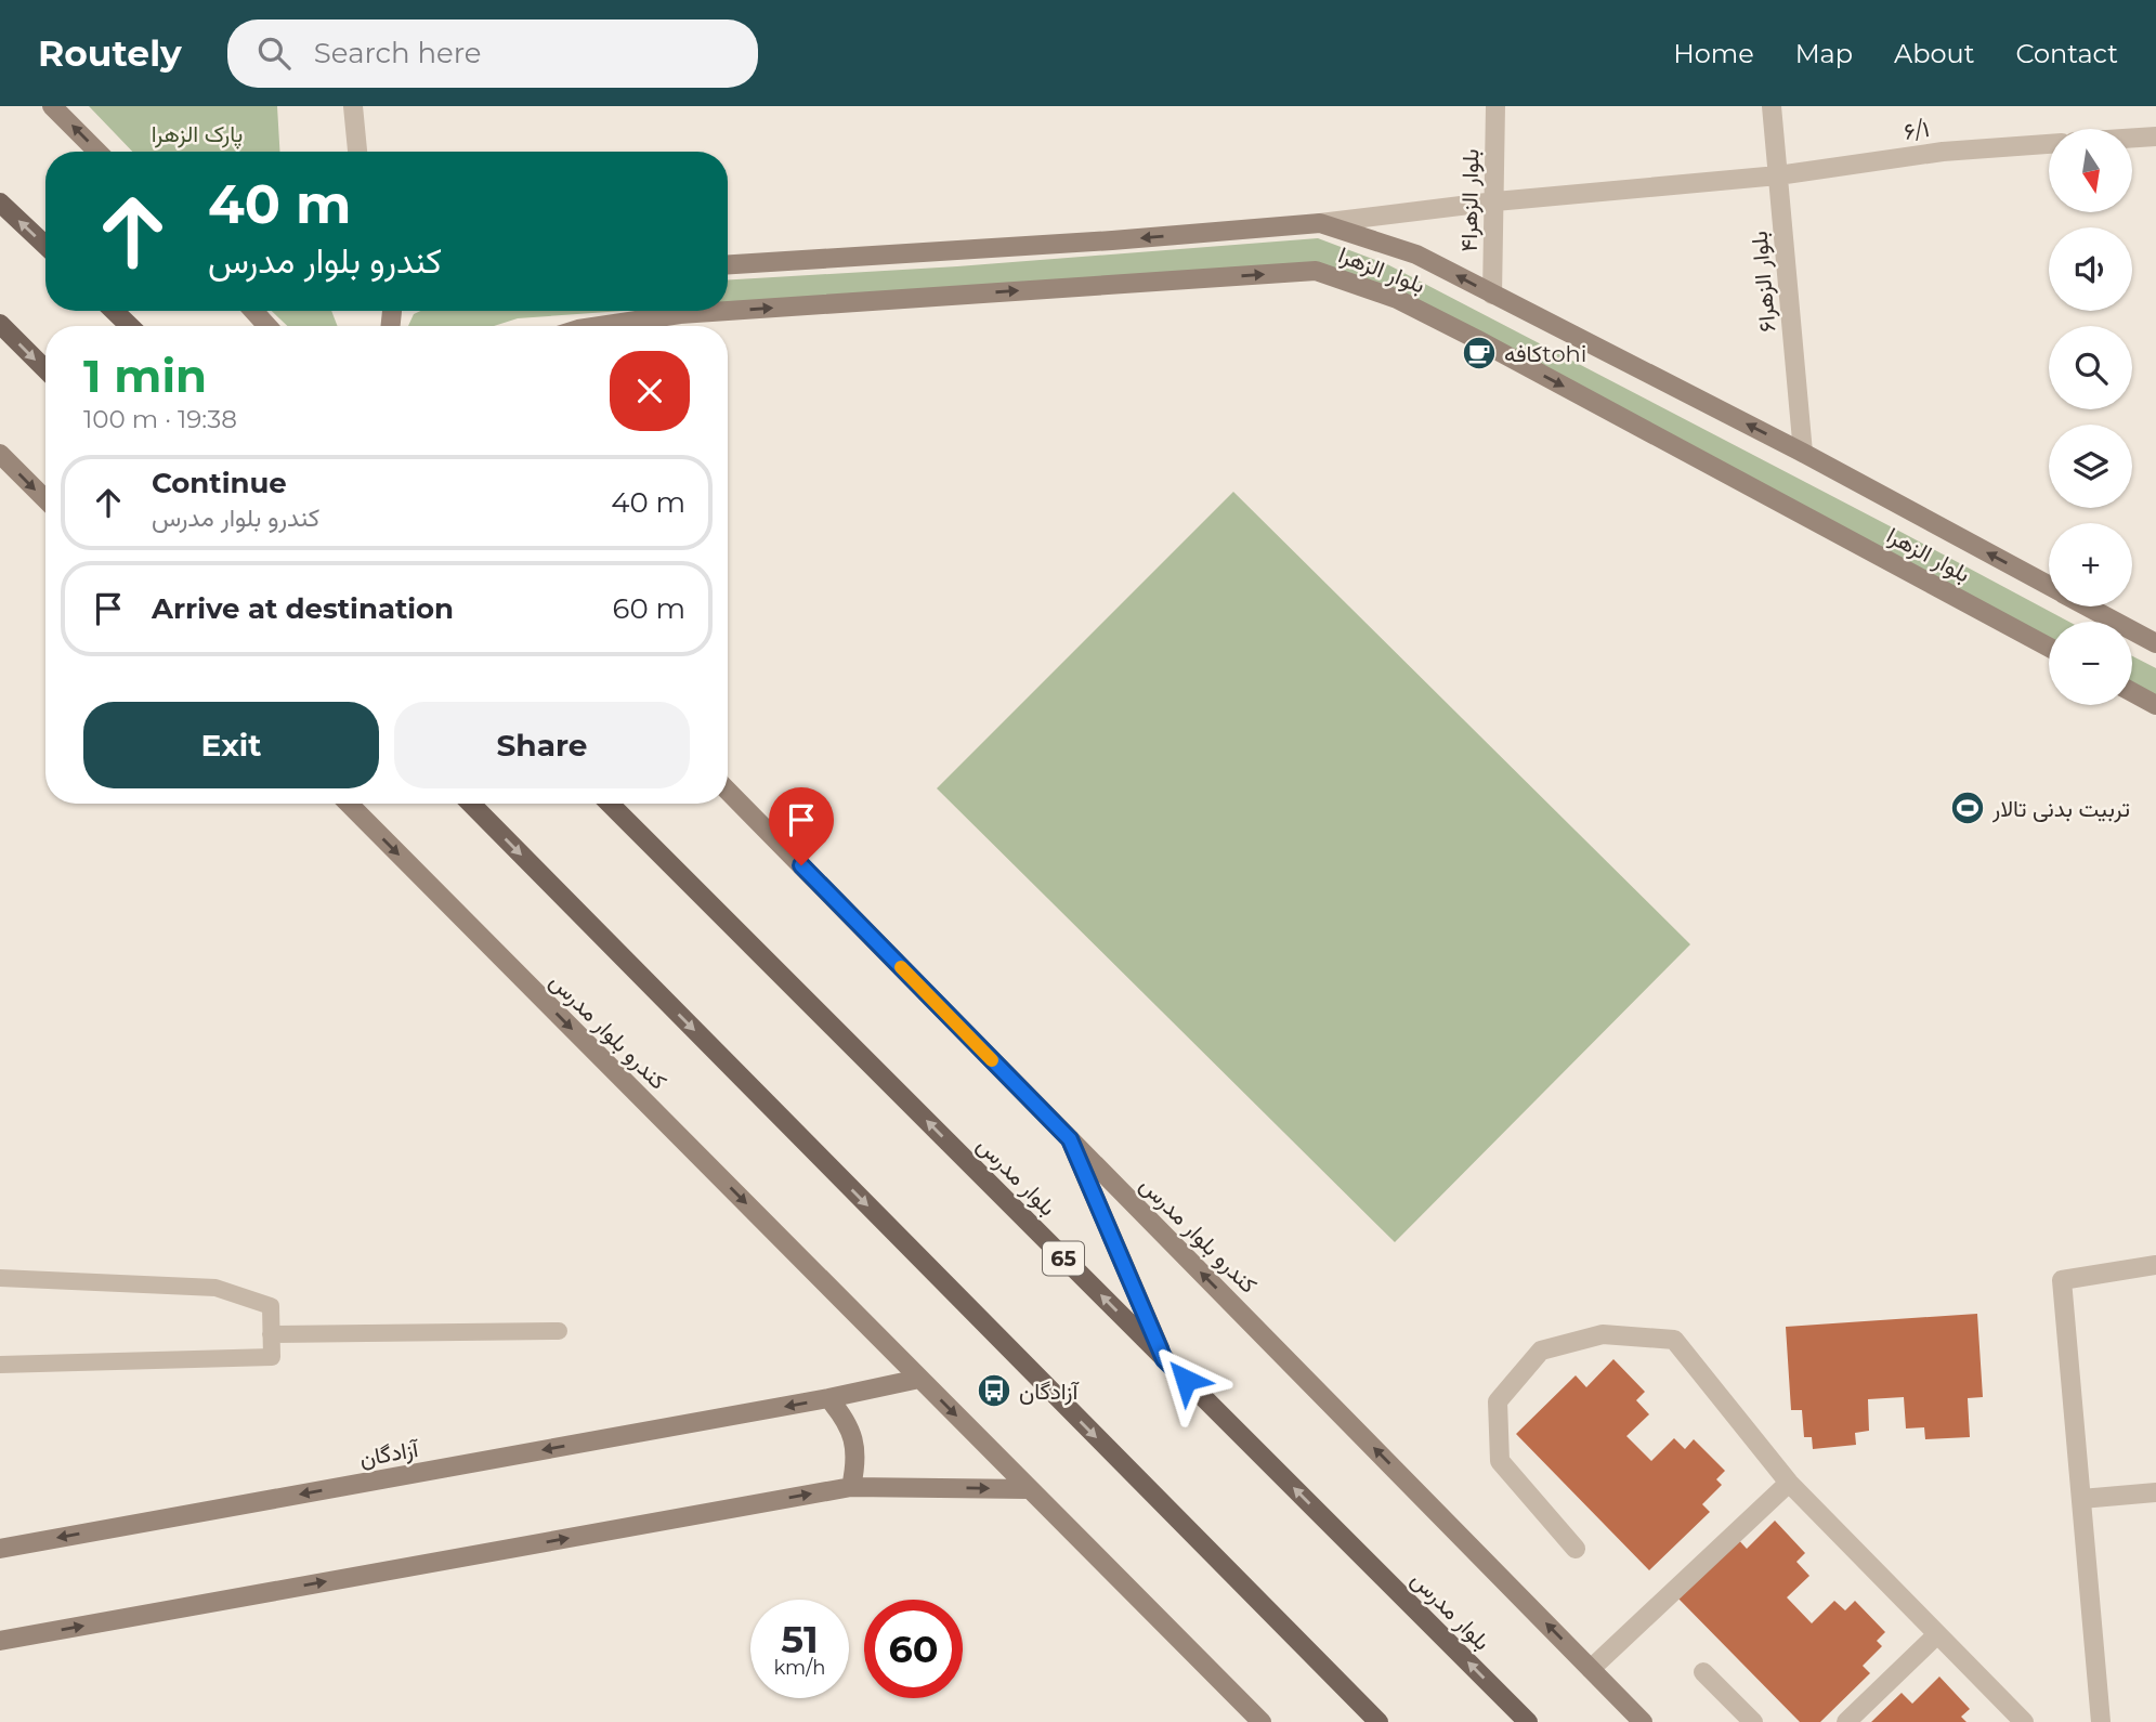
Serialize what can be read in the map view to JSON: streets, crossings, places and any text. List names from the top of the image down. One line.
{"streets":{"main road":["بلوار الزهرا","کندرو بلوار مدرس","بلوار مدرس","65","آزادگان"],"street":["۶/۱","بلوار الزهرا۴","بلوار الزهرا۶"]},"crossings":[["۶/۱","بلوار الزهرا۴"],["۶/۱","بلوار الزهرا"],["۶/۱","بلوار الزهرا۶"],["بلوار الزهرا۴","بلوار الزهرا"],["بلوار الزهرا","بلوار الزهرا۶"],["کندرو بلوار مدرس","آزادگان"]],"parks":["پارک الزهرا"],"places":{"cafe":["کافهtohi"],"sports":["تربیت بدنی تالار"],"bus stop":["آزادگان"]},"north":"bottom","page":{"header":"Routely","search":"Search here","nav":["Home","Map","About","Contact"],"map_buttons":["+","−"],"turn":["40 m","کندرو بلوار مدرس"],"heading":["1 min","100 m · 19:38"],"list":[{"name":"Continue","note":"کندرو بلوار مدرس","value":"40 m"},{"name":"Arrive at destination","value":"60 m"}],"buttons":["Exit","Share"],"speed":"51 km/h","limit":"60"}}
